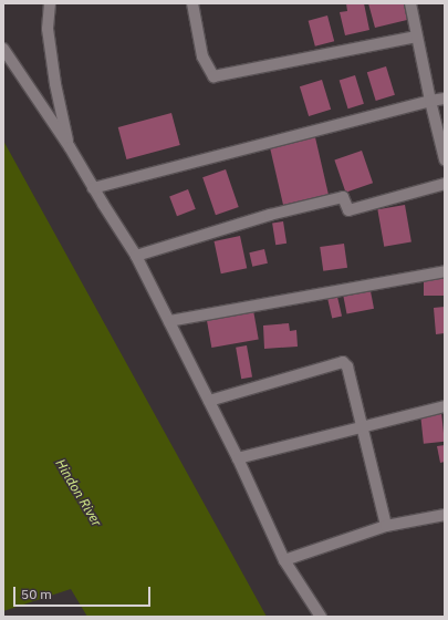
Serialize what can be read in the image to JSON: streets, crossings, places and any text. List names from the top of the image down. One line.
{"water":["Hindon River"],"scale_bar":"50 m"}
